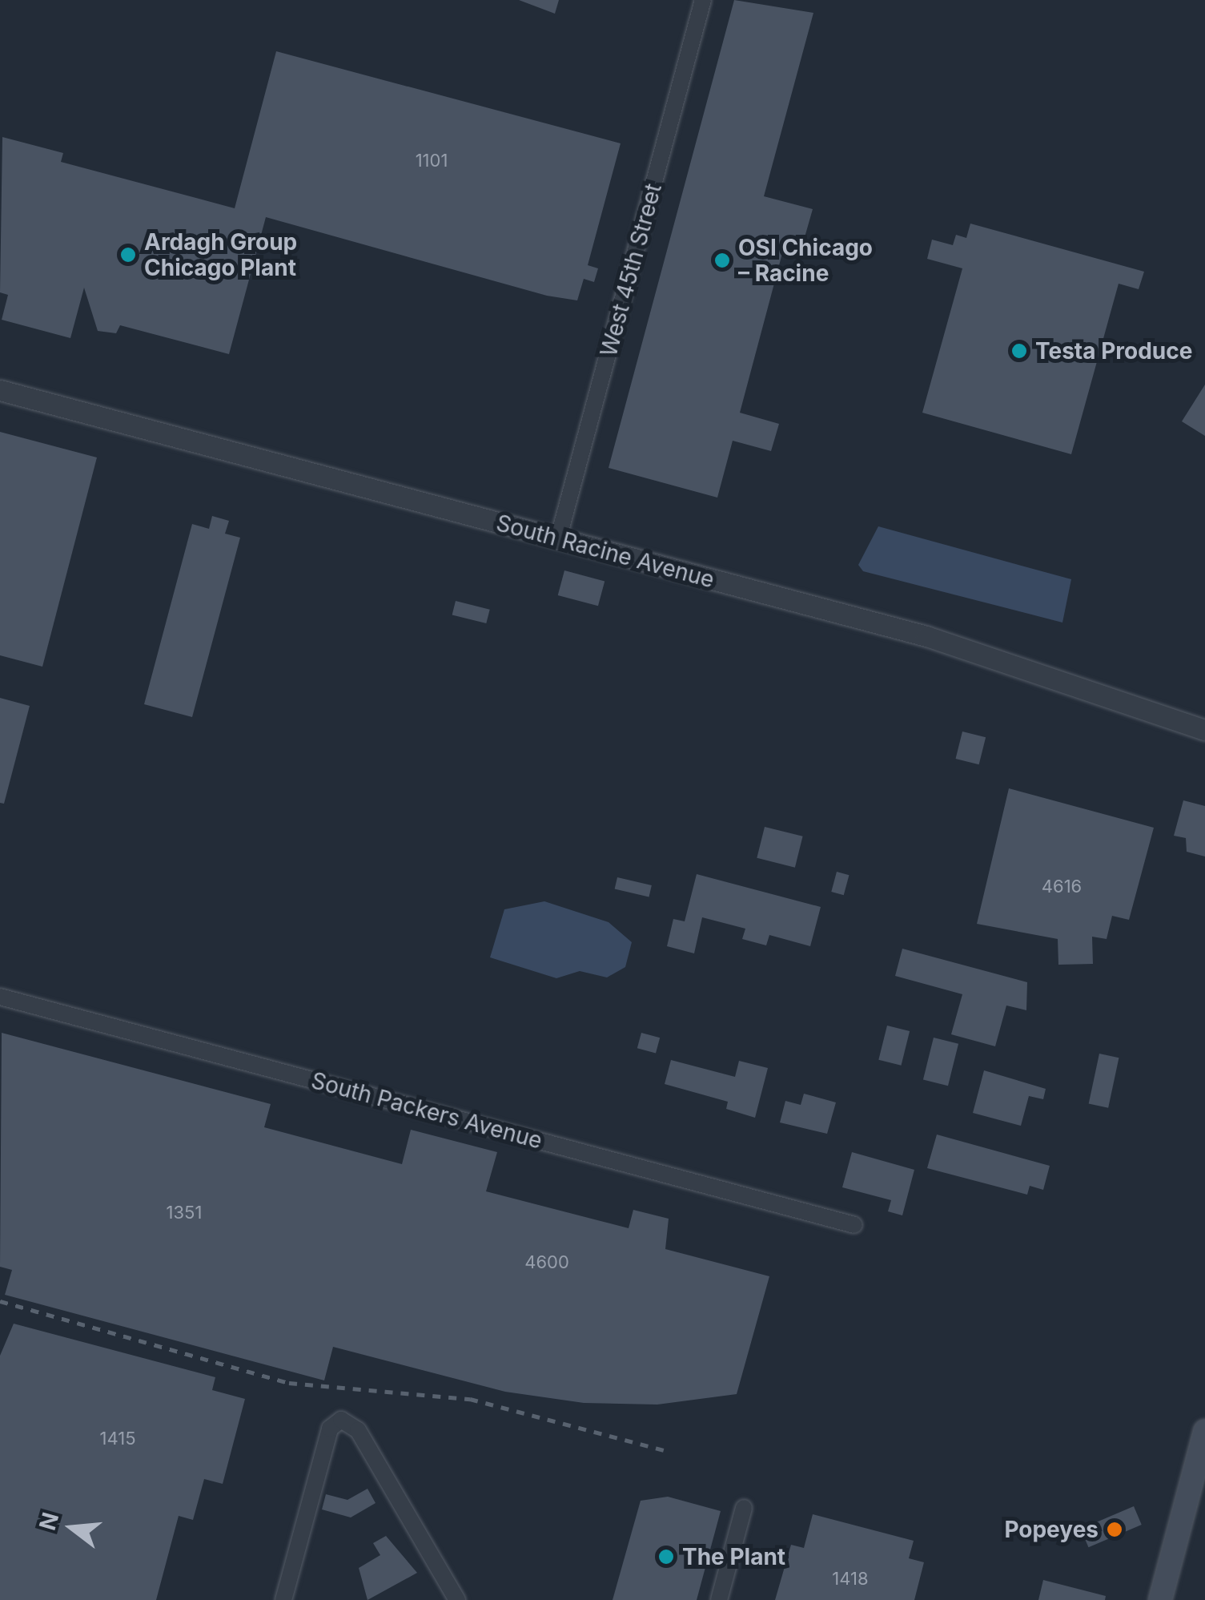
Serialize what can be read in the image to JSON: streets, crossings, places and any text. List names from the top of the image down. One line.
{"streets":{"street":["West 45th Street","South Racine Avenue","South Packers Avenue"]},"crossings":[["West 45th Street","South Racine Avenue"]],"places":["Ardagh Group Chicago Plant","OSI Chicago – Racine","Testa Produce","Popeyes","The Plant"],"house_numbers":["1101","4616","1351","4600","1415","1418"],"north":"left"}
